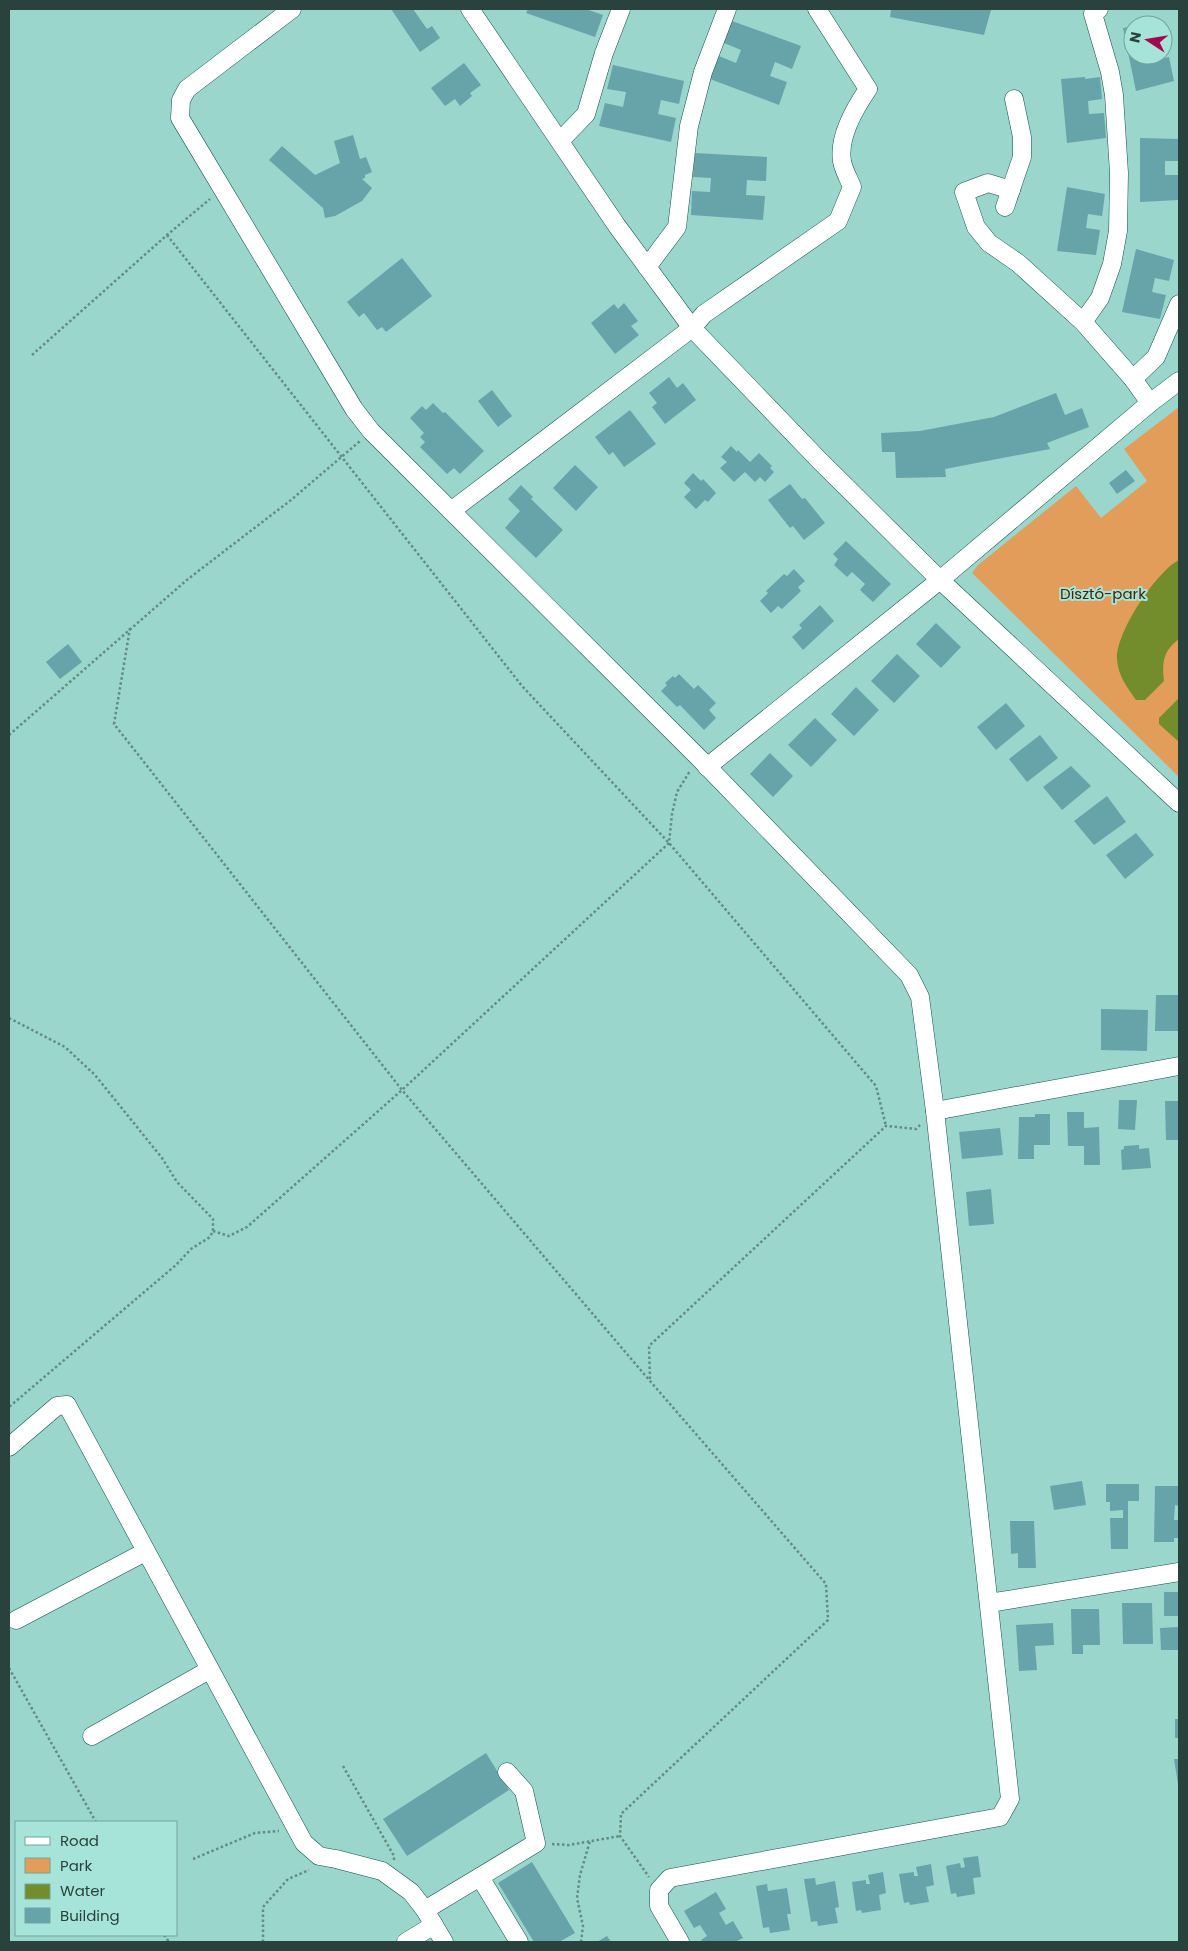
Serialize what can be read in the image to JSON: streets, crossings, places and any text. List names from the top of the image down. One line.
{"parks":["Dísztó-park"],"legend":["Road","Park","Water","Building"],"north":"left"}
